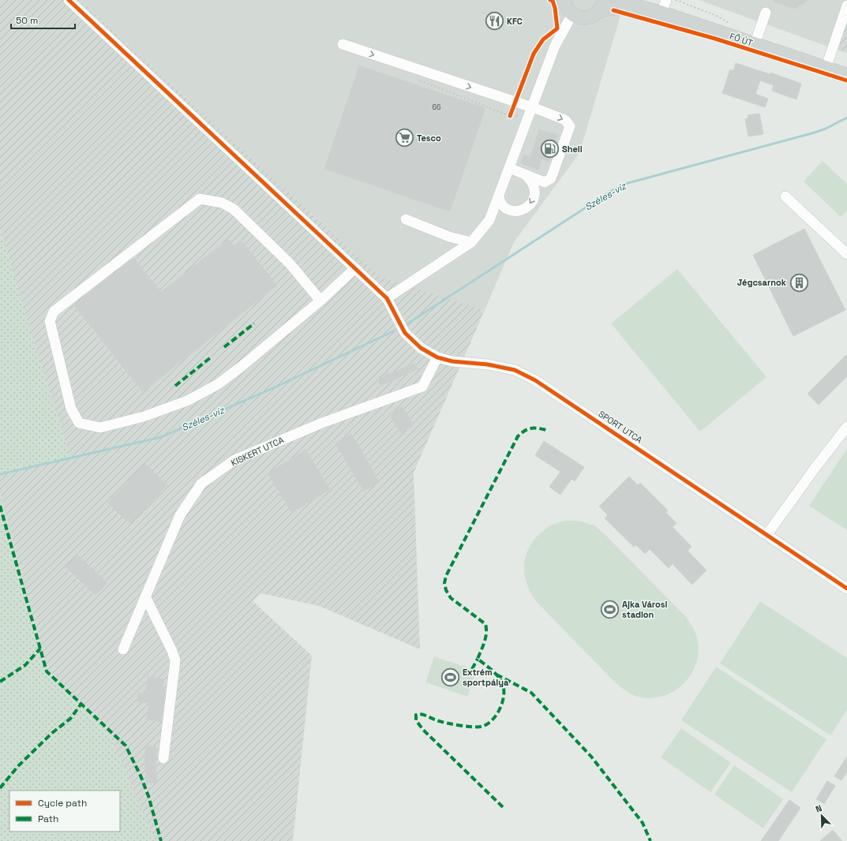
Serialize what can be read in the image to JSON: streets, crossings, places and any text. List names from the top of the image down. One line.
{"streets":{"main road":["FŐ ÚT"],"street":["SPORT UTCA","KISKERT UTCA"]},"crossings":[["SPORT UTCA","KISKERT UTCA"]],"water":["Széles-víz"],"places":{"restaurant":["KFC"],"supermarket":["Tesco"],"fuel station":["Shell"],"building":["Jégcsarnok"],"sports":["Ajka Városi stadion","Extrém sportpálya"]},"house_numbers":["66"],"legend":["Cycle path","Path"],"scale_bar":"50 m","north":"top left"}
